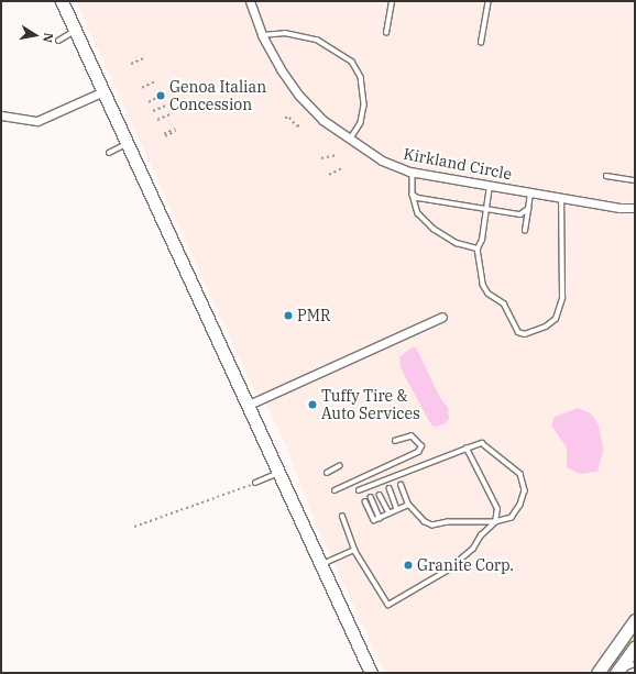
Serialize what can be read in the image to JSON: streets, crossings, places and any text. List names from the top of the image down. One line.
{"streets":{"street":["Kirkland Circle"]},"places":["Genoa Italian Concession","PMR","Tuffy Tire & Auto Services","Granite Corp."],"north":"right"}
